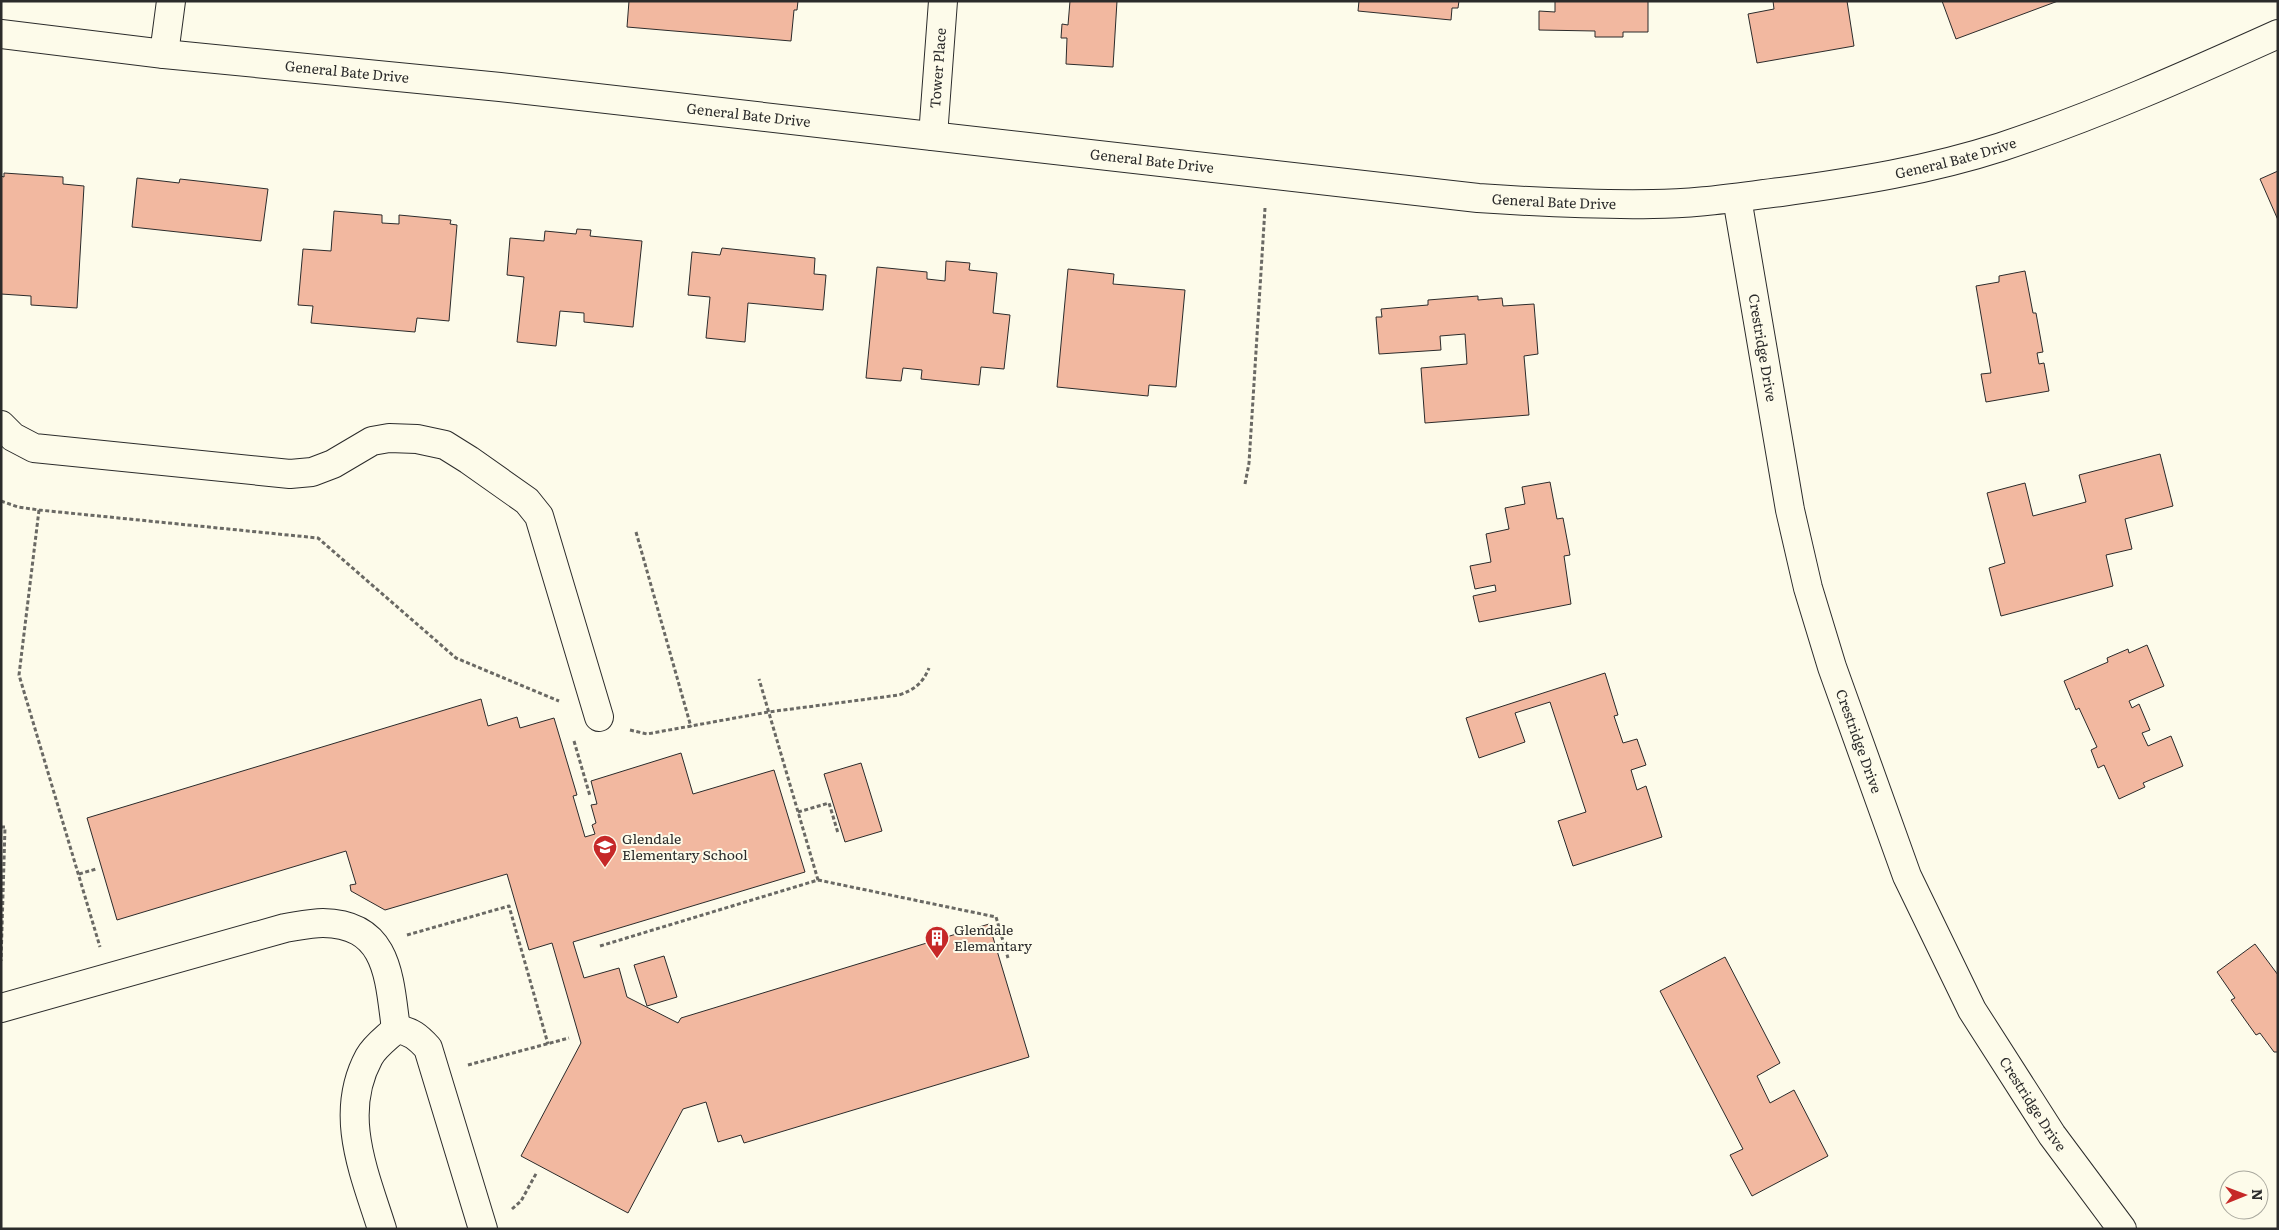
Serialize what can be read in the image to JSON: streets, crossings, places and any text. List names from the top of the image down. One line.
{"streets":{"street":["Tower Place","General Bate Drive","Crestridge Drive"]},"crossings":[["Tower Place","General Bate Drive"],["General Bate Drive","Crestridge Drive"]],"places":{"school or university":["Glendale Elementary School"],"building":["Glendale Elemantary"]},"north":"right"}
